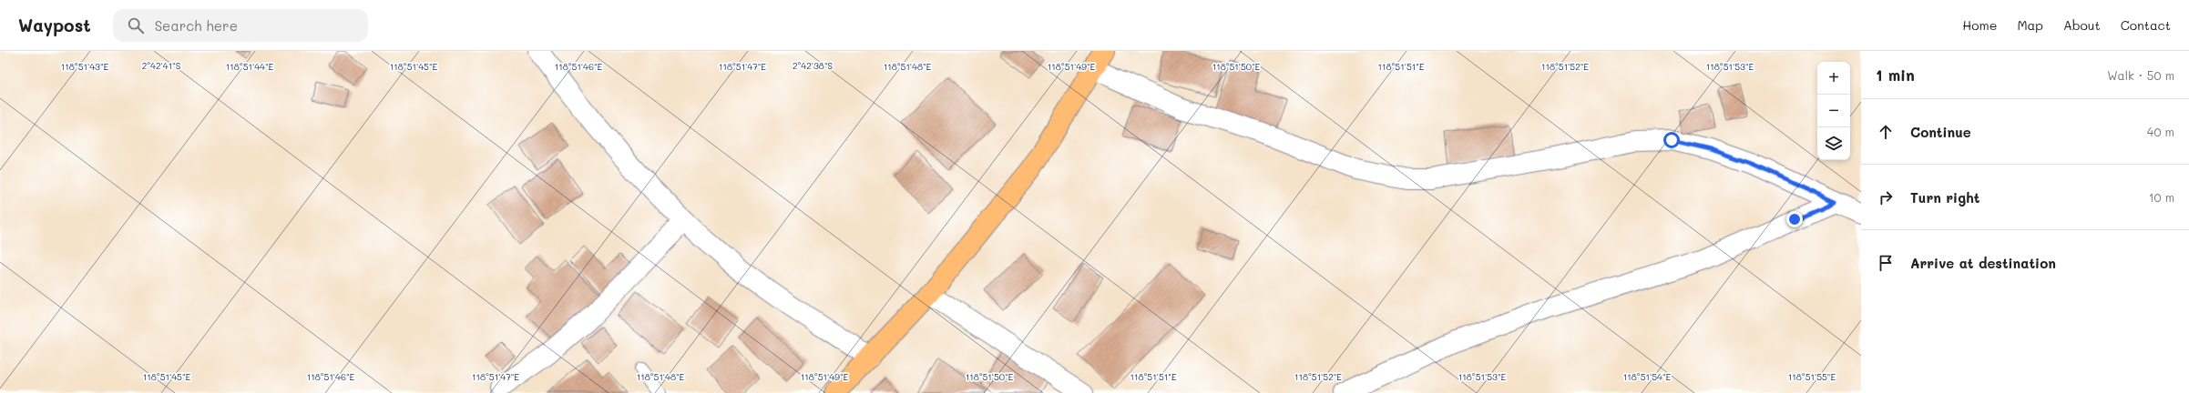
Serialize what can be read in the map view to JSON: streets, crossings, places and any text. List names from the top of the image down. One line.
{"page":{"header":"Waypost","search":"Search here","nav":["Home","Map","About","Contact"],"heading":["1 min","Walk · 50 m"],"map_buttons":["+","−"],"list":[["Continue","40 m"],["Turn right","10 m"],"Arrive at destination"]},"coordinates":["2°42'41\"S","2°42'38\"S","118°51'43\"E","118°51'44\"E","118°51'45\"E","118°51'46\"E","118°51'47\"E","118°51'48\"E","118°51'49\"E","118°51'51\"E","118°51'53\"E","118°51'50\"E","118°51'52\"E","118°51'54\"E","118°51'55\"E"]}
